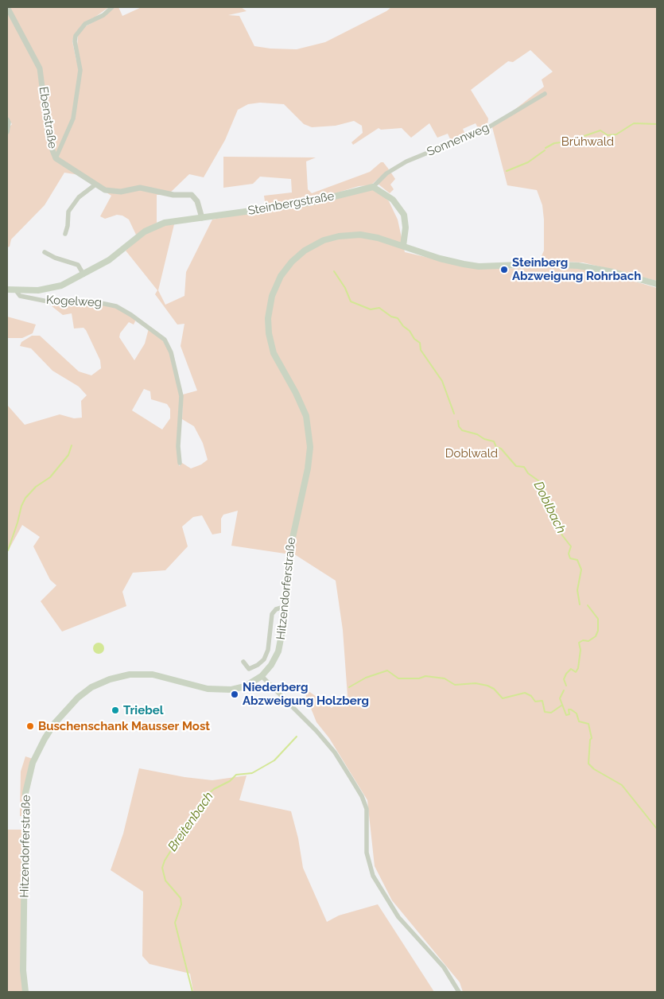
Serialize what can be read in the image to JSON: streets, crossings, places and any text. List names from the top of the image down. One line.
{"streets":{"main road":["Steinbergstraße","Hitzendorferstraße"],"street":["Ebenstraße","Sonnenweg","Kogelweg"]},"crossings":[["Ebenstraße","Steinbergstraße"],["Sonnenweg","Steinbergstraße"],["Steinbergstraße","Kogelweg"]],"water":["Doblbach","Breitenbach"],"parks":["Brühwald","Doblwald"],"places":["Steinberg Abzweigung Rohrbach","Niederberg Abzweigung Holzberg","Triebel","Buschenschank Mausser Most"]}
